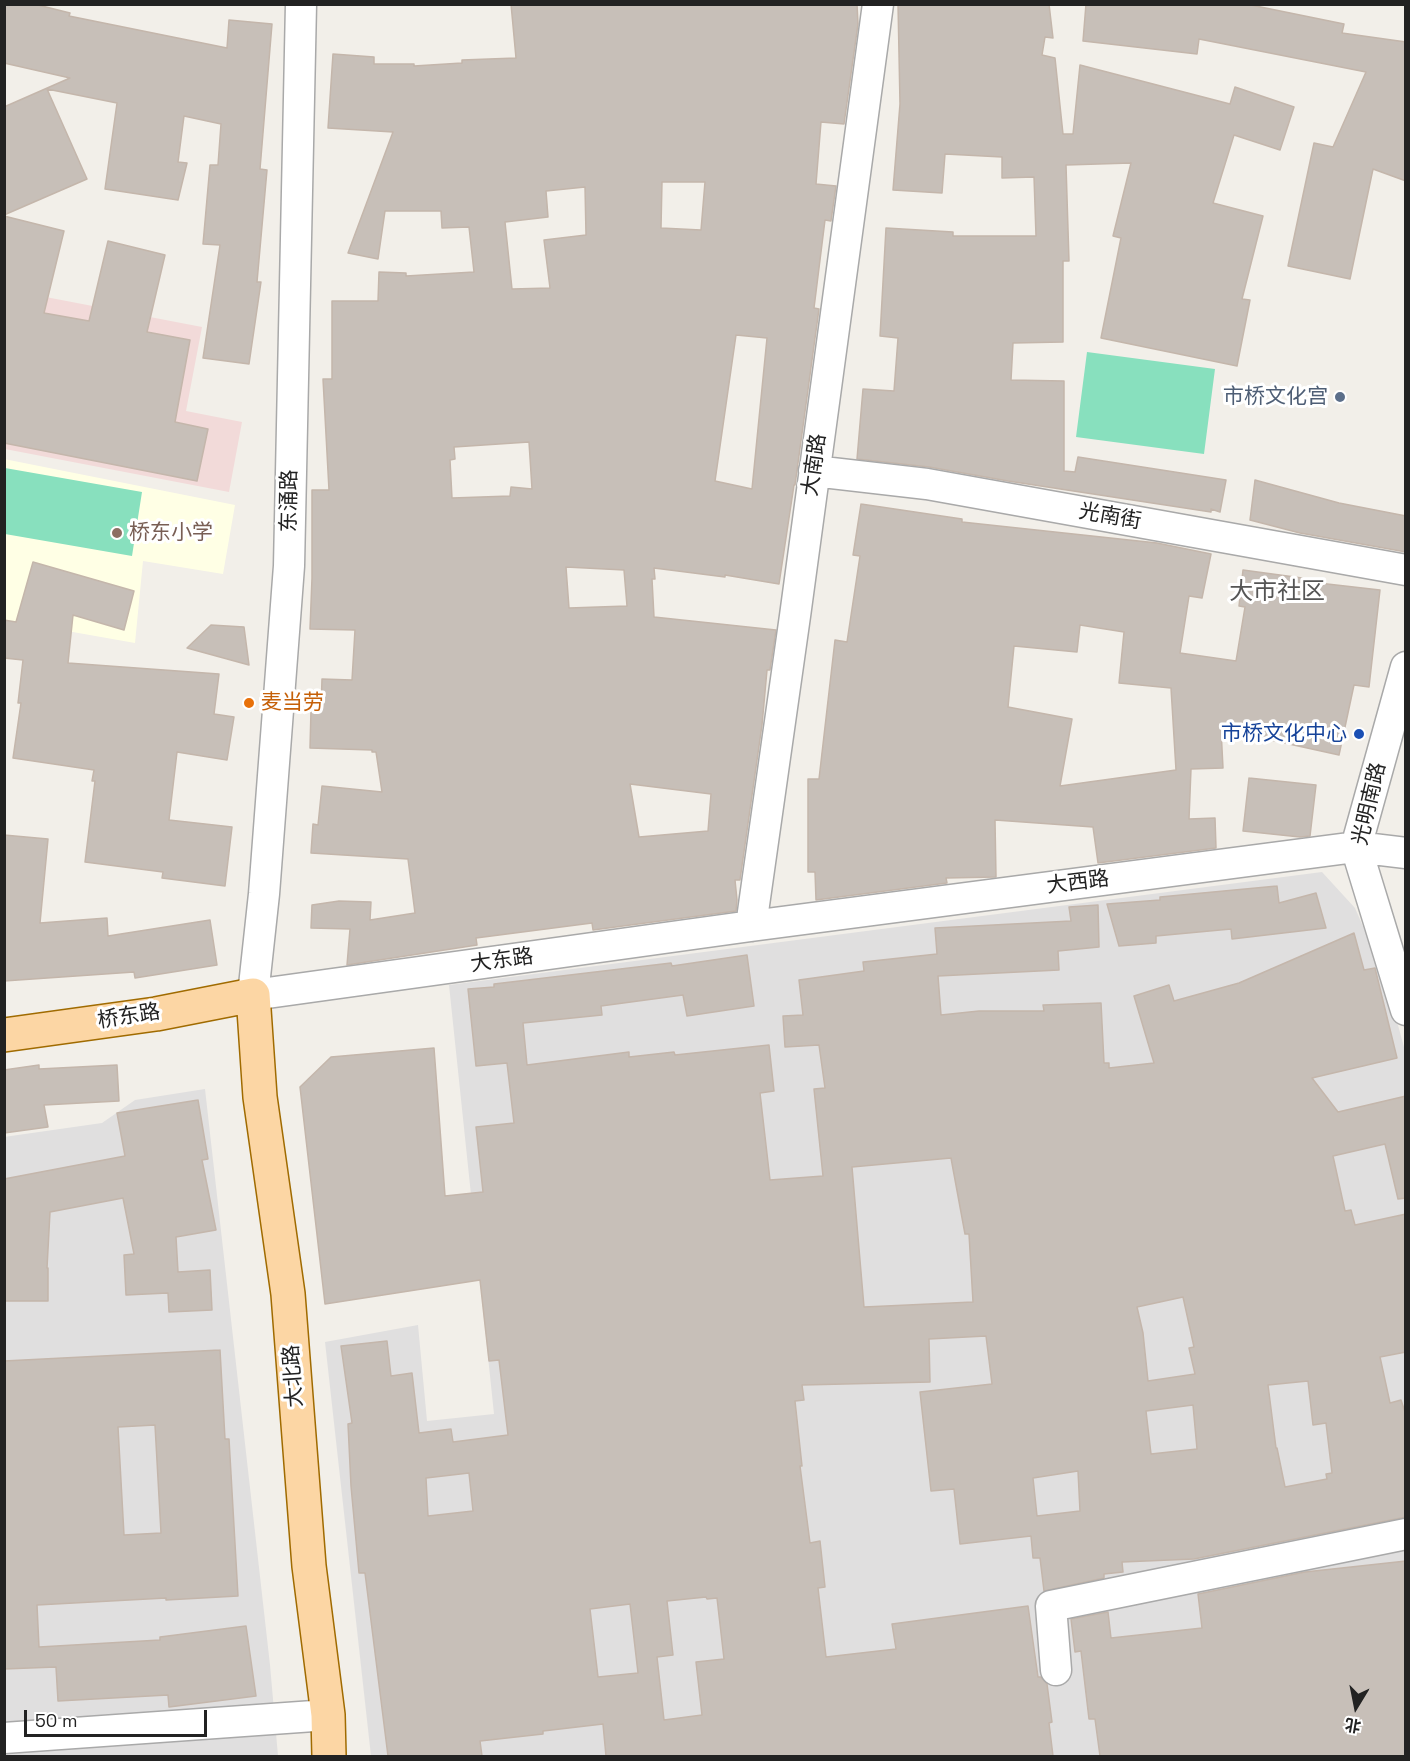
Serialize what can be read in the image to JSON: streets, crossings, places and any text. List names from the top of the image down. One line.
{"streets":{"main road":["桥东路","大北路"],"street":["大南路","东涌路","光南街","光明南路","大西路","大东路"]},"crossings":[["大南路","光南街"],["大南路","大西路"],["大南路","大东路"],["东涌路","大东路"],["东涌路","桥东路"],["东涌路","大北路"],["光明南路","大西路"],["大西路","大东路"],["大东路","桥东路"],["大东路","大北路"],["桥东路","大北路"]],"districts":["大市社区"],"places":["市桥文化宫","桥东小学","麦当劳","市桥文化中心"],"scale_bar":"50 m","north":"bottom"}
